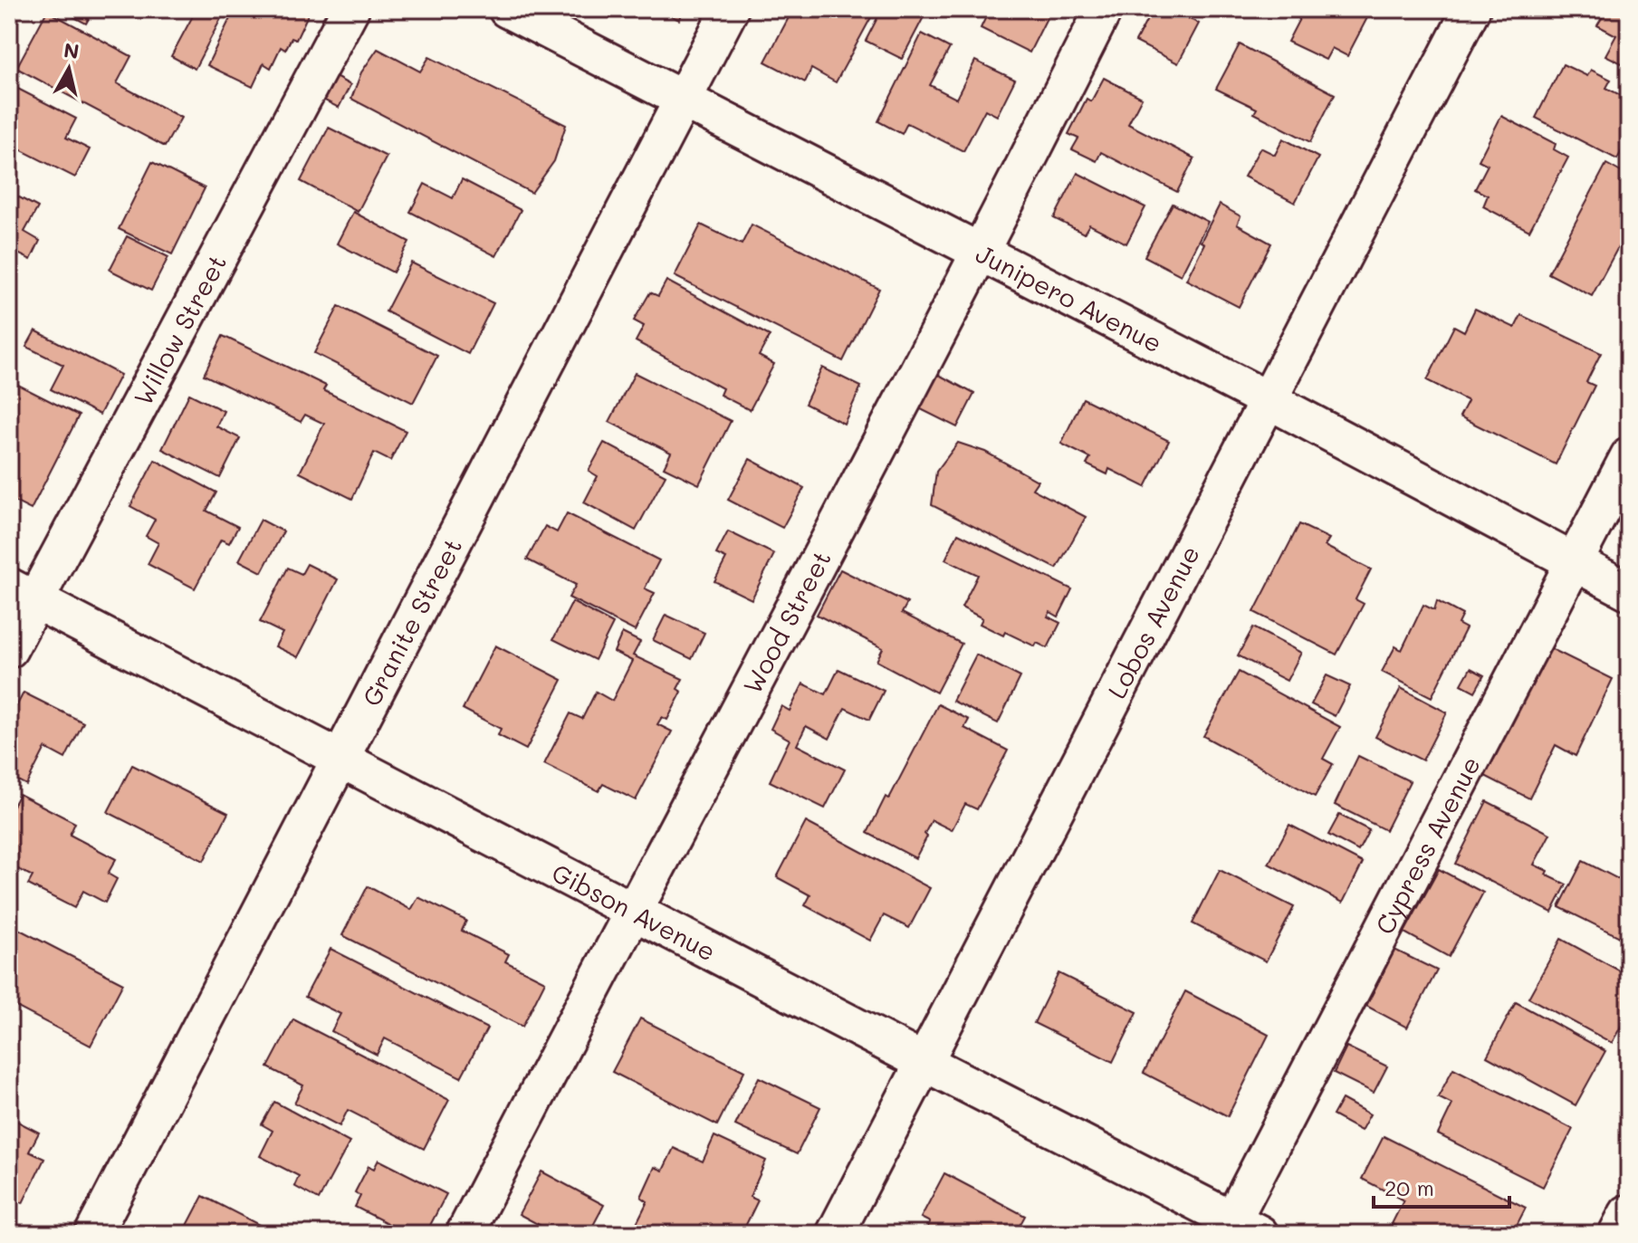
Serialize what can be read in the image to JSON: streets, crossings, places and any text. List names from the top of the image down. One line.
{"streets":{"street":["Junipero Avenue","Willow Street","Granite Street","Lobos Avenue","Wood Street","Cypress Avenue","Gibson Avenue"]},"crossings":[["Junipero Avenue","Granite Street"],["Junipero Avenue","Lobos Avenue"],["Junipero Avenue","Wood Street"],["Junipero Avenue","Cypress Avenue"],["Willow Street","Gibson Avenue"],["Granite Street","Gibson Avenue"],["Lobos Avenue","Gibson Avenue"],["Wood Street","Gibson Avenue"],["Cypress Avenue","Gibson Avenue"]],"scale_bar":"20 m","north":"top"}
